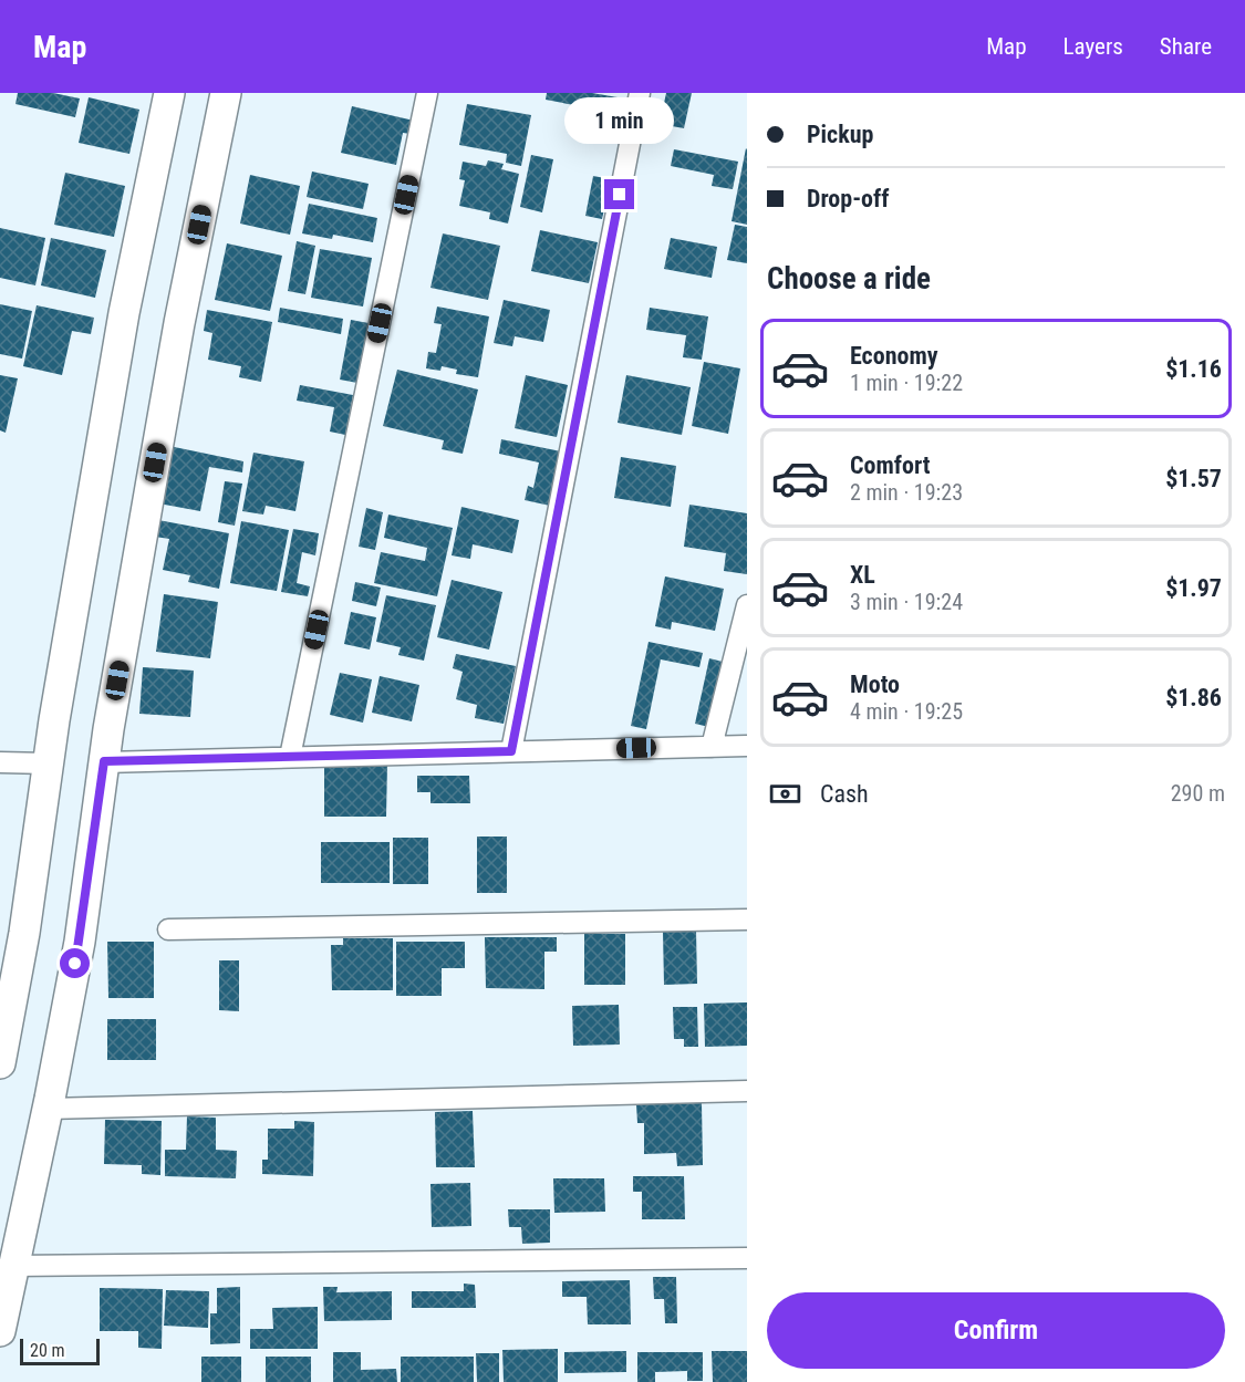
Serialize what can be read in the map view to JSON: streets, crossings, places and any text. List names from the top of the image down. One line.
{"scale_bar":"20 m","page":{"header":"Map","nav":["Map","Layers","Share"],"banner":["Pickup","Drop-off"],"bubble":"1 min","heading":"Choose a ride","list":[{"name":"Economy","note":"1 min · 19:22","value":"$1.16"},{"name":"Comfort","note":"2 min · 19:23","value":"$1.57"},{"name":"XL","note":"3 min · 19:24","value":"$1.97"},{"name":"Moto","note":"4 min · 19:25","value":"$1.86"}],"pay":["Cash","290 m"],"buttons":"Confirm","scale":"20 m"}}
